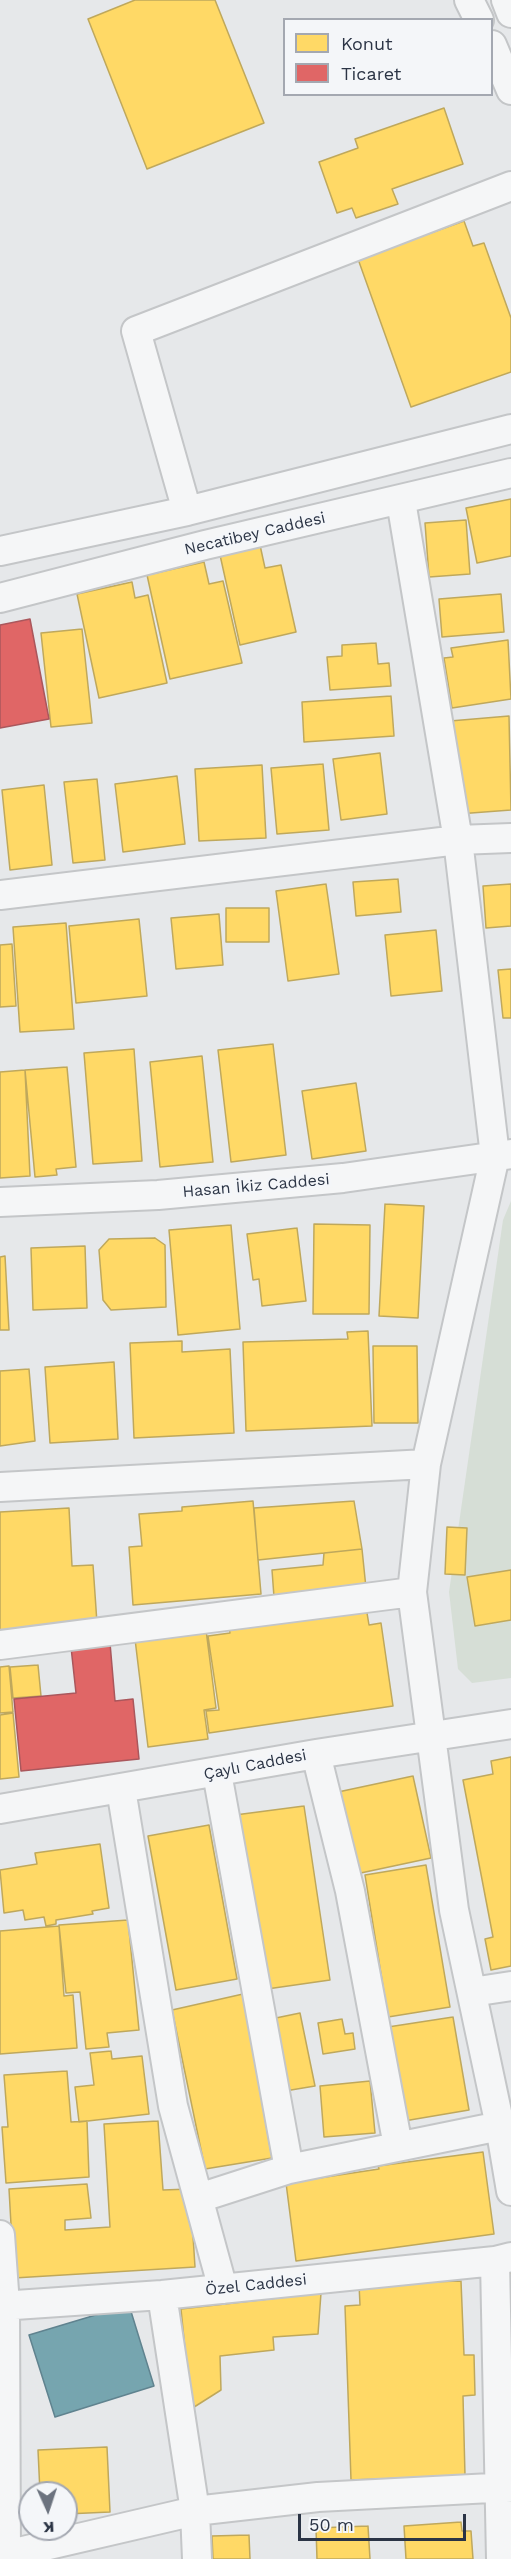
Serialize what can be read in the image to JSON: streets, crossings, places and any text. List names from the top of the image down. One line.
{"streets":{"street":["Necatibey Caddesi","Hasan İkiz Caddesi","Çaylı Caddesi","Özel Caddesi"]},"legend":["Konut","Ticaret"],"scale_bar":"50 m","north":"bottom"}
